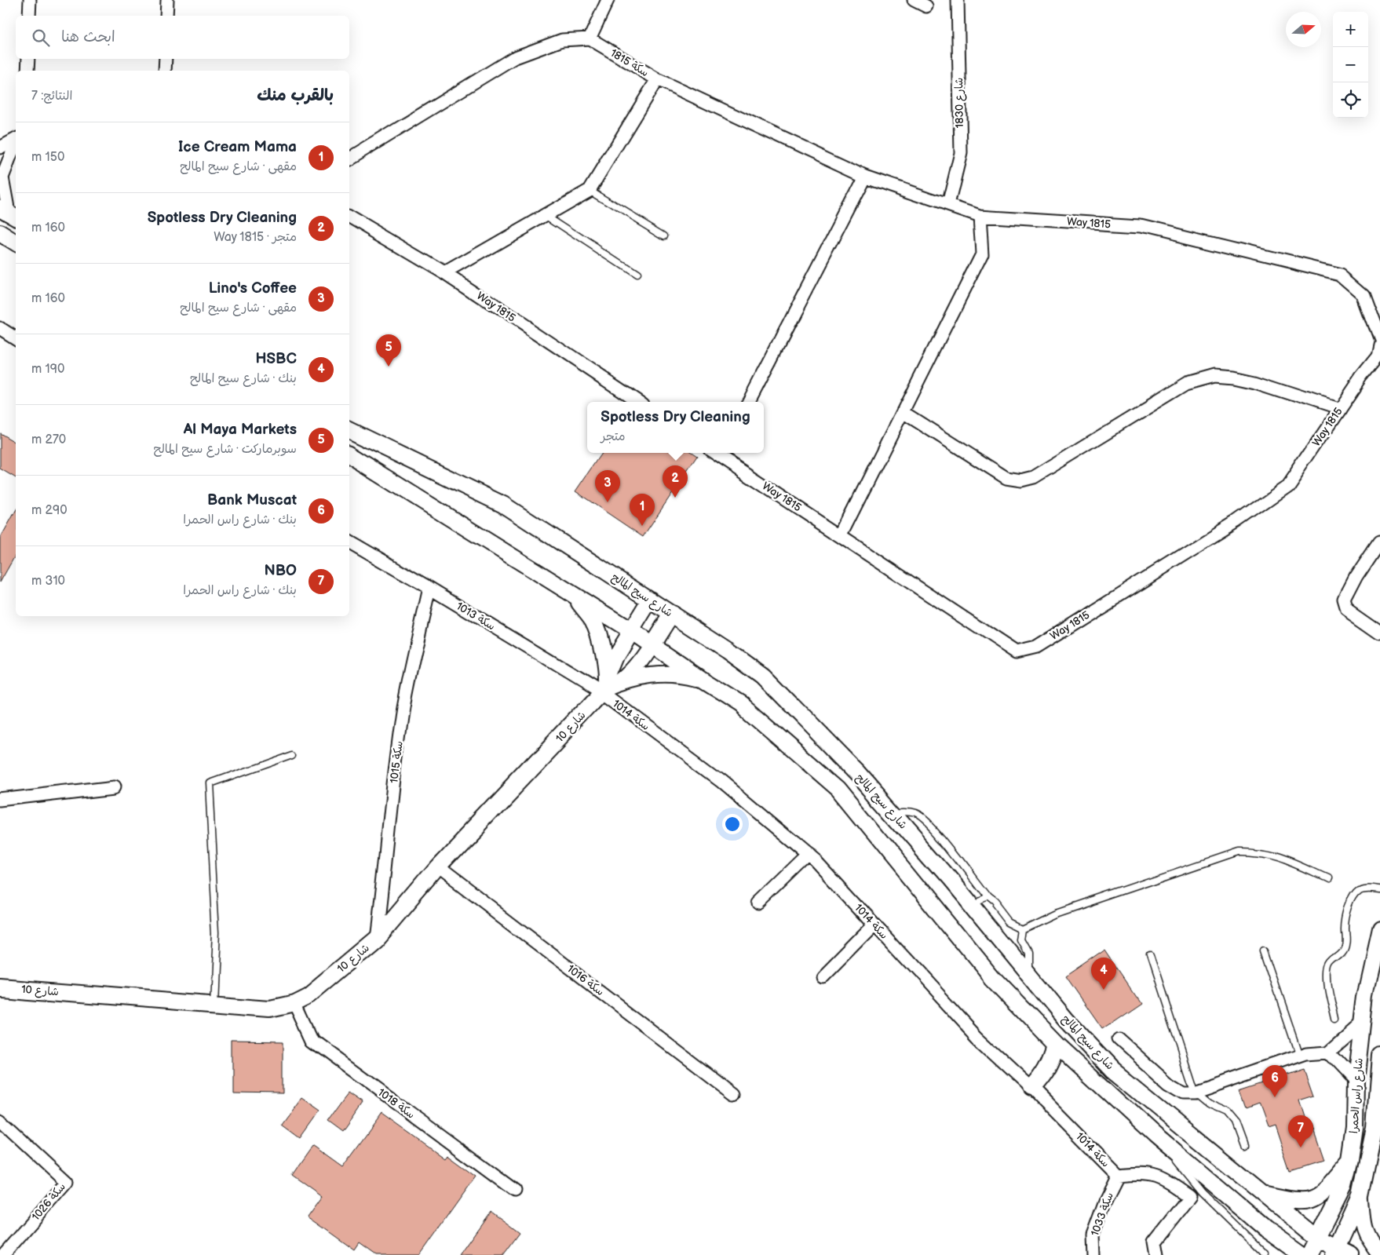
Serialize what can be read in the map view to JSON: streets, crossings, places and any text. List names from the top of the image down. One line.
{"streets":{"street":["سكة 1815","1830 شارع","Way 1815","شارع سيح المالح","سكة 1013","سكة 1014","شارع 10","سكة 1015","سكة 1016","شارع راس الحمرا","سكة 1018","سكة 1026","سكة 1033"]},"crossings":[["سكة 1815","Way 1815"],["1830 شارع","Way 1815"],["شارع سيح المالح","شارع 10"],["شارع سيح المالح","شارع راس الحمرا"],["سكة 1013","سكة 1014"],["سكة 1013","شارع 10"],["سكة 1013","سكة 1015"],["سكة 1014","شارع 10"],["سكة 1014","سكة 1033"],["شارع 10","سكة 1015"],["شارع 10","سكة 1016"],["شارع 10","سكة 1018"]],"north":"right","page":{"map_buttons":["+","−"],"search":"ابحث هنا","heading":["بالقرب منك","النتائج: 7"],"list":[{"mark":"1","name":"Ice Cream Mama","note":"مقهى · شارع سيح المالح","value":"150 m"},{"mark":"2","name":"Spotless Dry Cleaning","note":"متجر · Way 1815","value":"160 m"},{"mark":"3","name":"Lino's Coffee","note":"مقهى · شارع سيح المالح","value":"160 m"},{"mark":"4","name":"HSBC","note":"بنك · شارع سيح المالح","value":"190 m"},{"mark":"5","name":"Al Maya Markets","note":"سوبرماركت · شارع سيح المالح","value":"270 m"},{"mark":"6","name":"Bank Muscat","note":"بنك · شارع راس الحمرا","value":"290 m"},{"mark":"7","name":"NBO","note":"بنك · شارع راس الحمرا","value":"310 m"}],"pins":["5","2","3","1","4","6","7"],"popup":["Spotless Dry Cleaning","متجر"]}}
